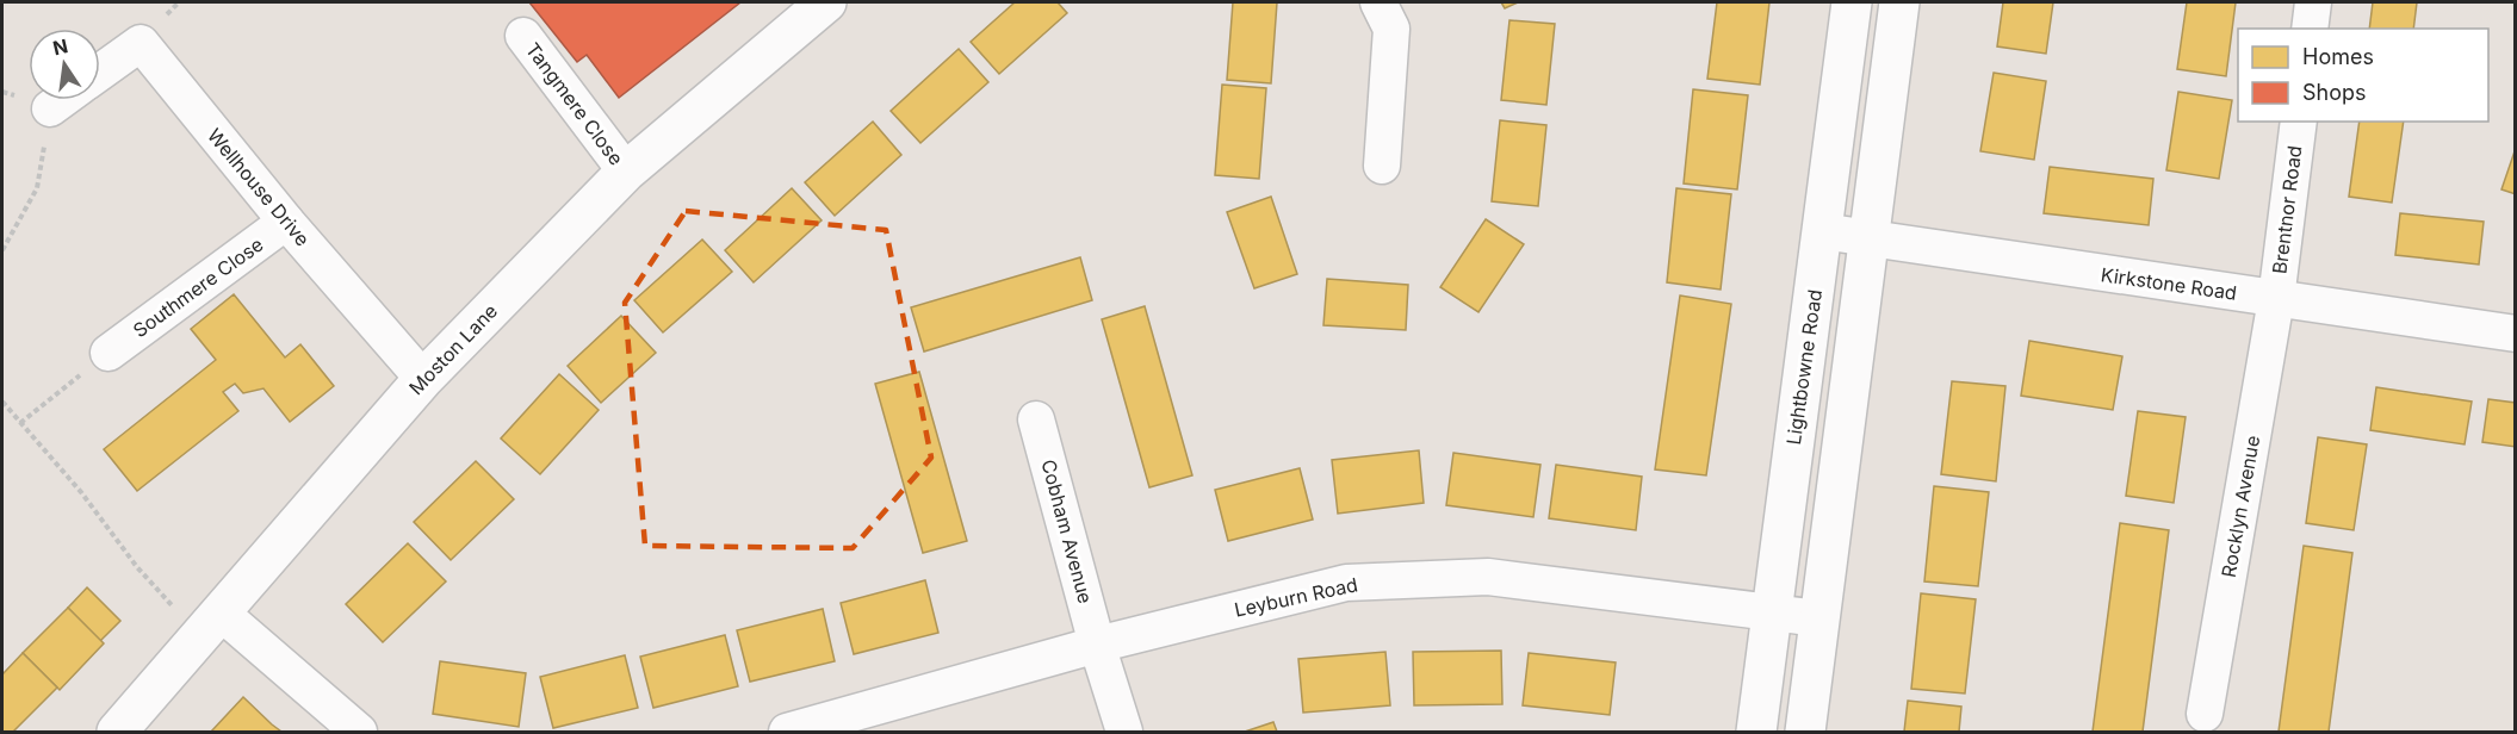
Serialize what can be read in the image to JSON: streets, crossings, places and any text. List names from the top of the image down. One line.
{"streets":{"main road":["Moston Lane","Lightbowne Road"],"street":["Tangmere Close","Wellhouse Drive","Brentnor Road","Kirkstone Road","Southmere Close","Rocklyn Avenue","Cobham Avenue","Leyburn Road"]},"crossings":[["Tangmere Close","Moston Lane"],["Wellhouse Drive","Southmere Close"],["Wellhouse Drive","Moston Lane"],["Brentnor Road","Kirkstone Road"],["Brentnor Road","Rocklyn Avenue"],["Kirkstone Road","Lightbowne Road"],["Kirkstone Road","Rocklyn Avenue"],["Lightbowne Road","Leyburn Road"],["Cobham Avenue","Leyburn Road"]],"legend":["Homes","Shops"],"north":"top"}
